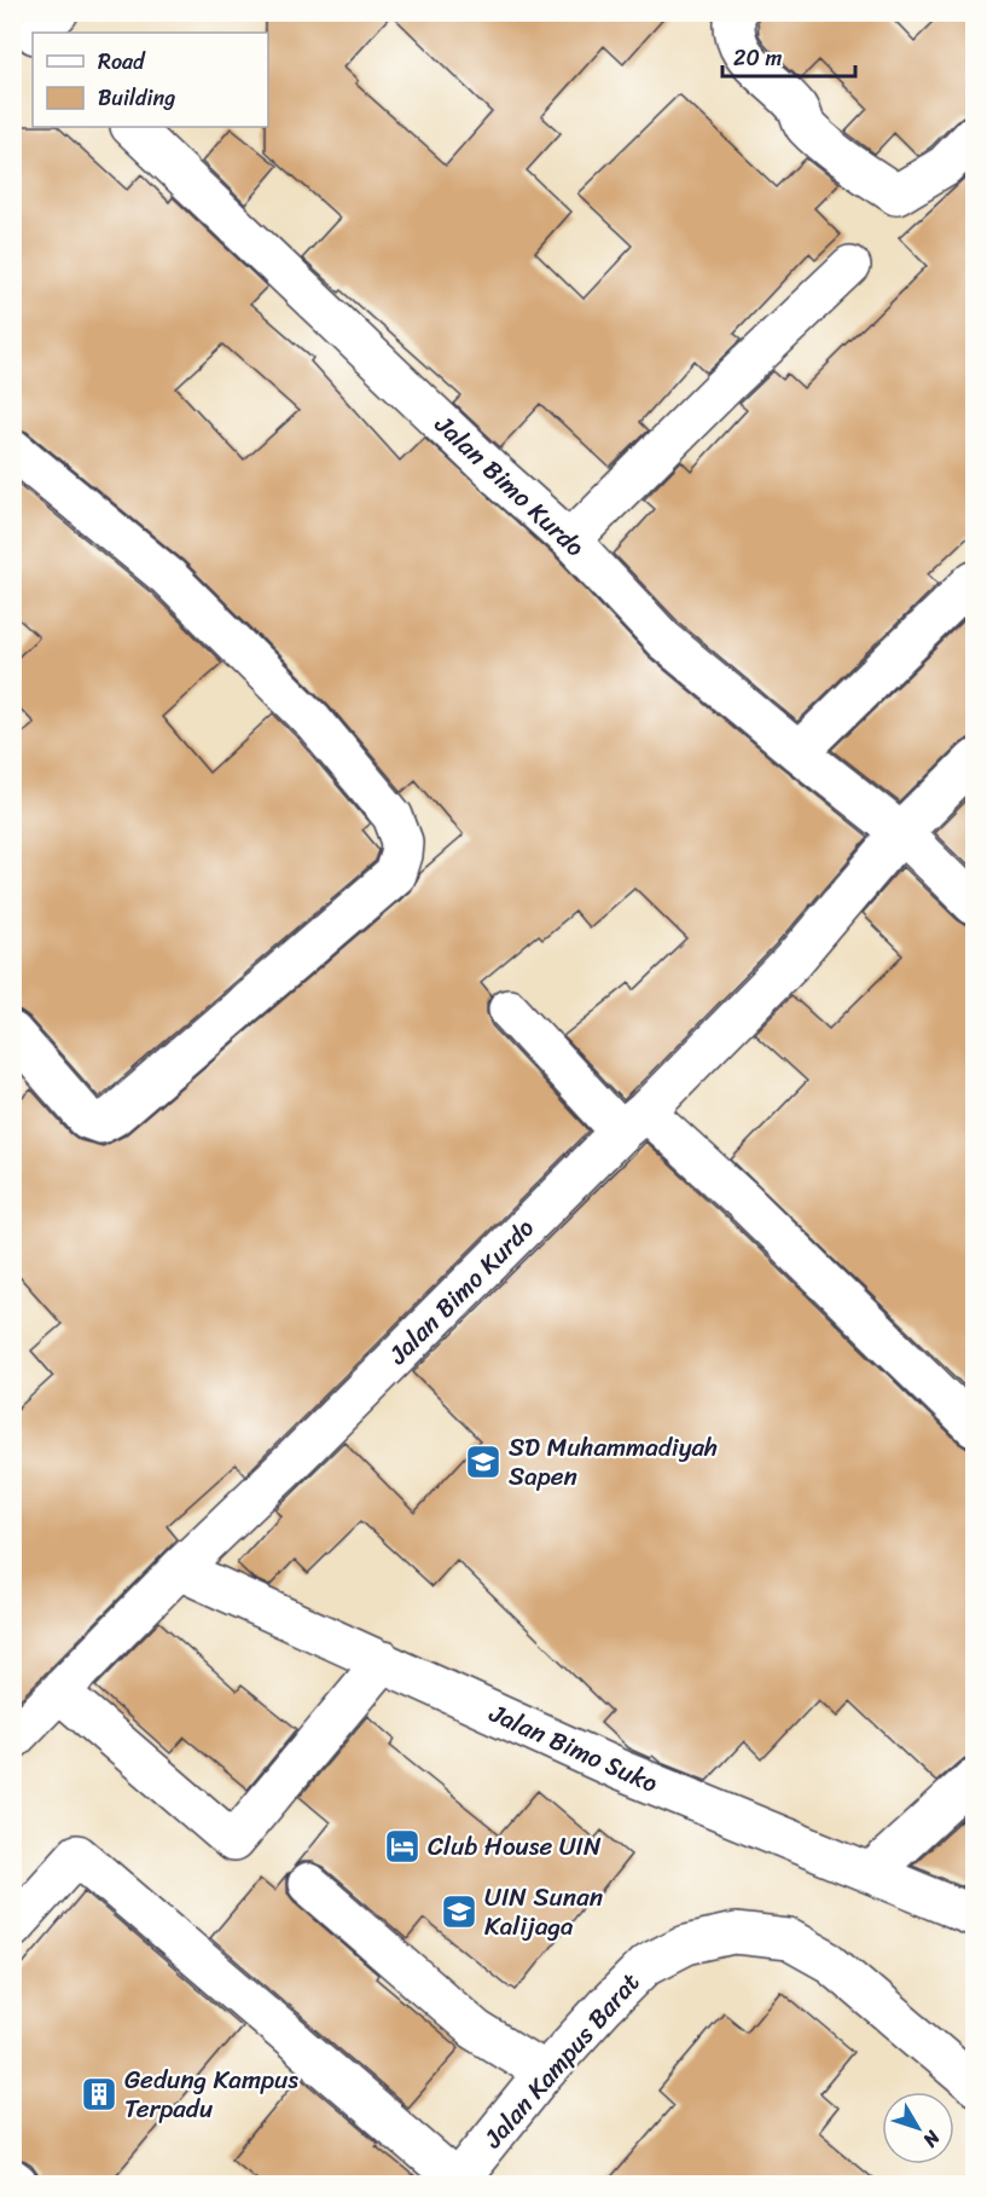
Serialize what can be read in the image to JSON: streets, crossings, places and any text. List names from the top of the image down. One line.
{"streets":{"street":["Jalan Bimo Kurdo","Jalan Bimo Suko","Jalan Kampus Barat"]},"crossings":[["Jalan Bimo Kurdo","Jalan Bimo Suko"]],"places":{"school or university":["SD Muhammadiyah Sapen","UIN Sunan Kalijaga"],"hotel":["Club House UIN"],"building":["Gedung Kampus Terpadu"]},"legend":["Road","Building"],"scale_bar":"20 m","north":"bottom right"}
